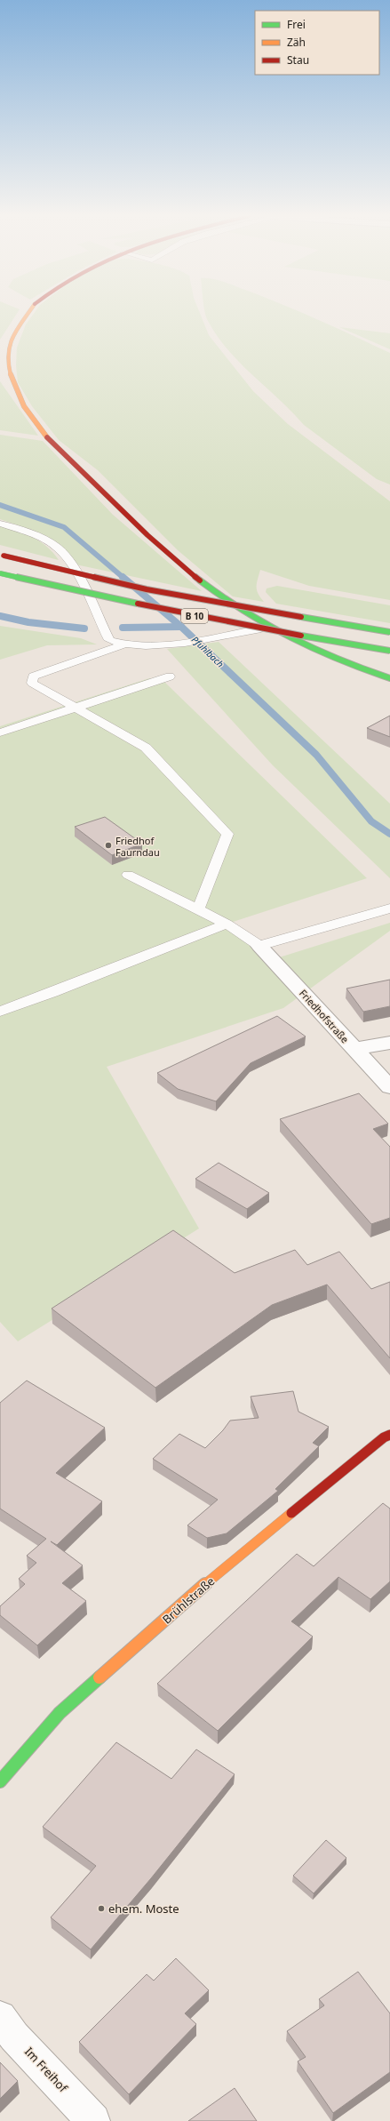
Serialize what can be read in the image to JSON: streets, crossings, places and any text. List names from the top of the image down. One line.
{"streets":{"main road":["B 10","Brühlstraße"],"street":["Friedhofstraße","Im Freihof"]},"water":["Pfuhlbach"],"places":["Friedhof Faurndau","ehem. Moste"],"legend":["Frei","Zäh","Stau"]}
